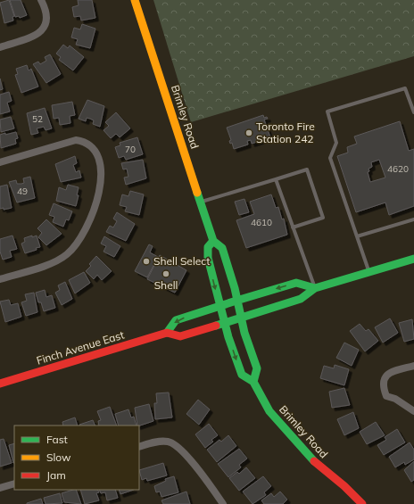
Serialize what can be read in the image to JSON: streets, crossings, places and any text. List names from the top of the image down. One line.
{"streets":{"main road":["Brimley Road","Finch Avenue East"]},"crossings":[["Brimley Road","Finch Avenue East"]],"places":["Toronto Fire Station 242","Shell Select","Shell"],"house_numbers":["52","70","4620","49","4610"],"legend":["Fast","Slow","Jam"]}
